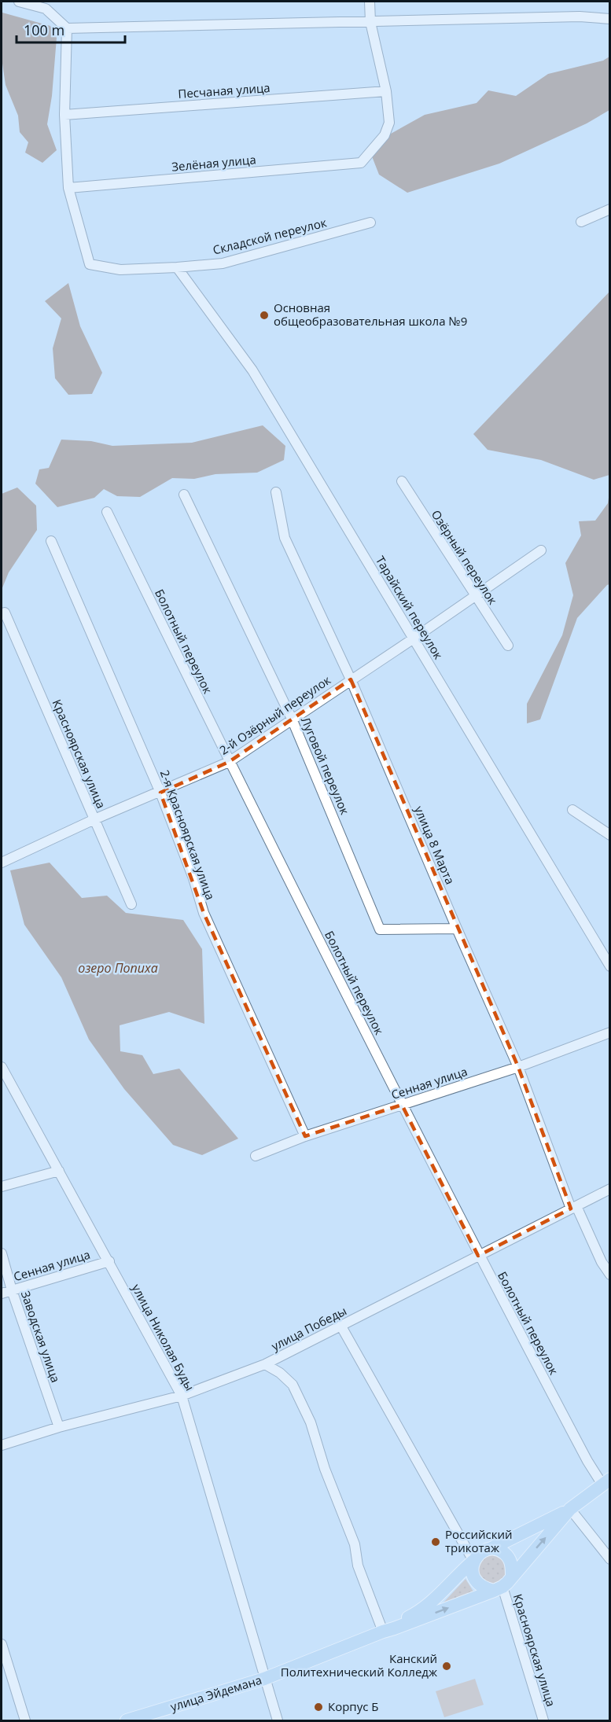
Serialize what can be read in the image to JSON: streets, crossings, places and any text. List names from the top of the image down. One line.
{"streets":{"main road":["улица Эйдемана"],"street":["Песчаная улица","Зелёная улица","Складской переулок","Озёрный переулок","Тарайский переулок","Болотный переулок","2-й Озёрный переулок","Красноярская улица","Луговой переулок","2-я Красноярская улица","улица 8 Марта","Сенная улица","улица Победы","Заводская улица","улица Николая Буды"]},"crossings":[["Песчаная улица","Зелёная улица"],["Зелёная улица","Складской переулок"],["Складской переулок","Тарайский переулок"],["Озёрный переулок","2-й Озёрный переулок"],["Тарайский переулок","2-й Озёрный переулок"],["Болотный переулок","2-й Озёрный переулок"],["Болотный переулок","Сенная улица"],["Болотный переулок","улица Победы"],["2-й Озёрный переулок","Красноярская улица"],["2-й Озёрный переулок","Луговой переулок"],["2-й Озёрный переулок","2-я Красноярская улица"],["2-й Озёрный переулок","улица 8 Марта"],["Луговой переулок","улица 8 Марта"],["2-я Красноярская улица","Сенная улица"],["улица 8 Марта","Сенная улица"],["улица 8 Марта","улица Победы"],["Сенная улица","Заводская улица"],["Сенная улица","улица Николая Буды"],["улица Победы","Заводская улица"],["улица Победы","улица Николая Буды"],["улица Николая Буды","улица Эйдемана"]],"water":["озеро Попиха"],"places":["Основная общеобразовательная школа №9","Российский трикотаж","Канский Политехнический Колледж","Корпус Б"],"scale_bar":"100 m"}
